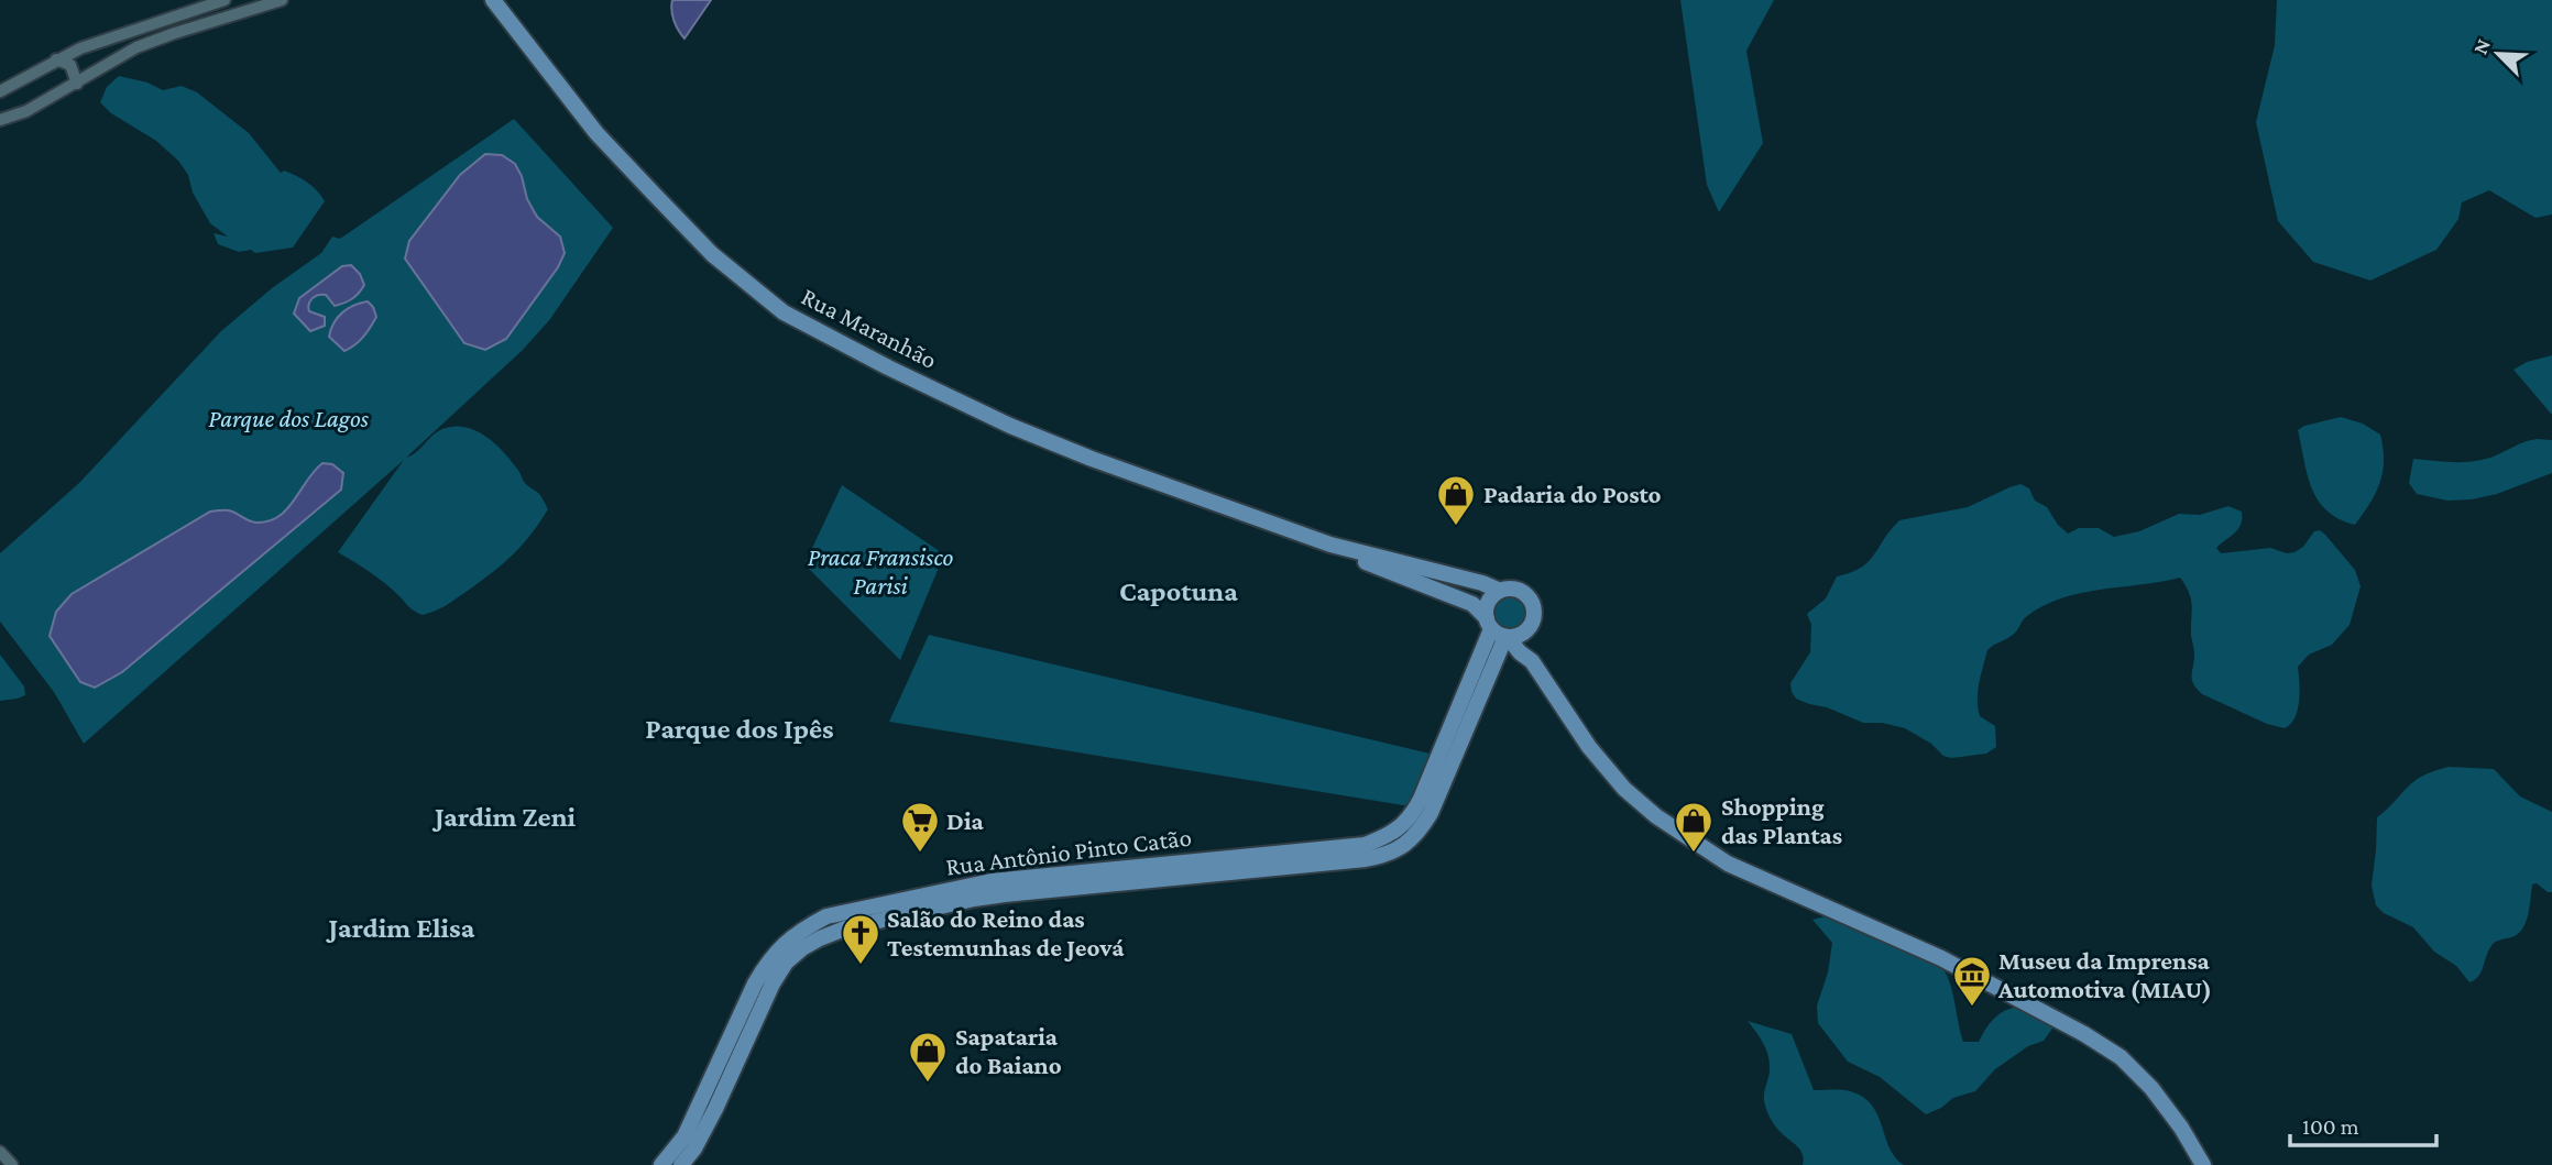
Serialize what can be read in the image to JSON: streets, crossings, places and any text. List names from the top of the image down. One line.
{"streets":{"main road":["Rua Maranhão","Rua Antônio Pinto Catão"]},"crossings":[["Rua Maranhão","Rua Antônio Pinto Catão"]],"districts":["Capotuna","Parque dos Ipês","Jardim Zeni","Jardim Elisa"],"parks":["Parque dos Lagos","Praca Fransisco Parisi"],"places":{"shop":["Padaria do Posto","Shopping das Plantas","Sapataria do Baiano"],"supermarket":["Dia"],"church":["Salão do Reino das Testemunhas de Jeová"],"museum":["Museu da Imprensa Automotiva (MIAU)"]},"scale_bar":"100 m","north":"top left"}
